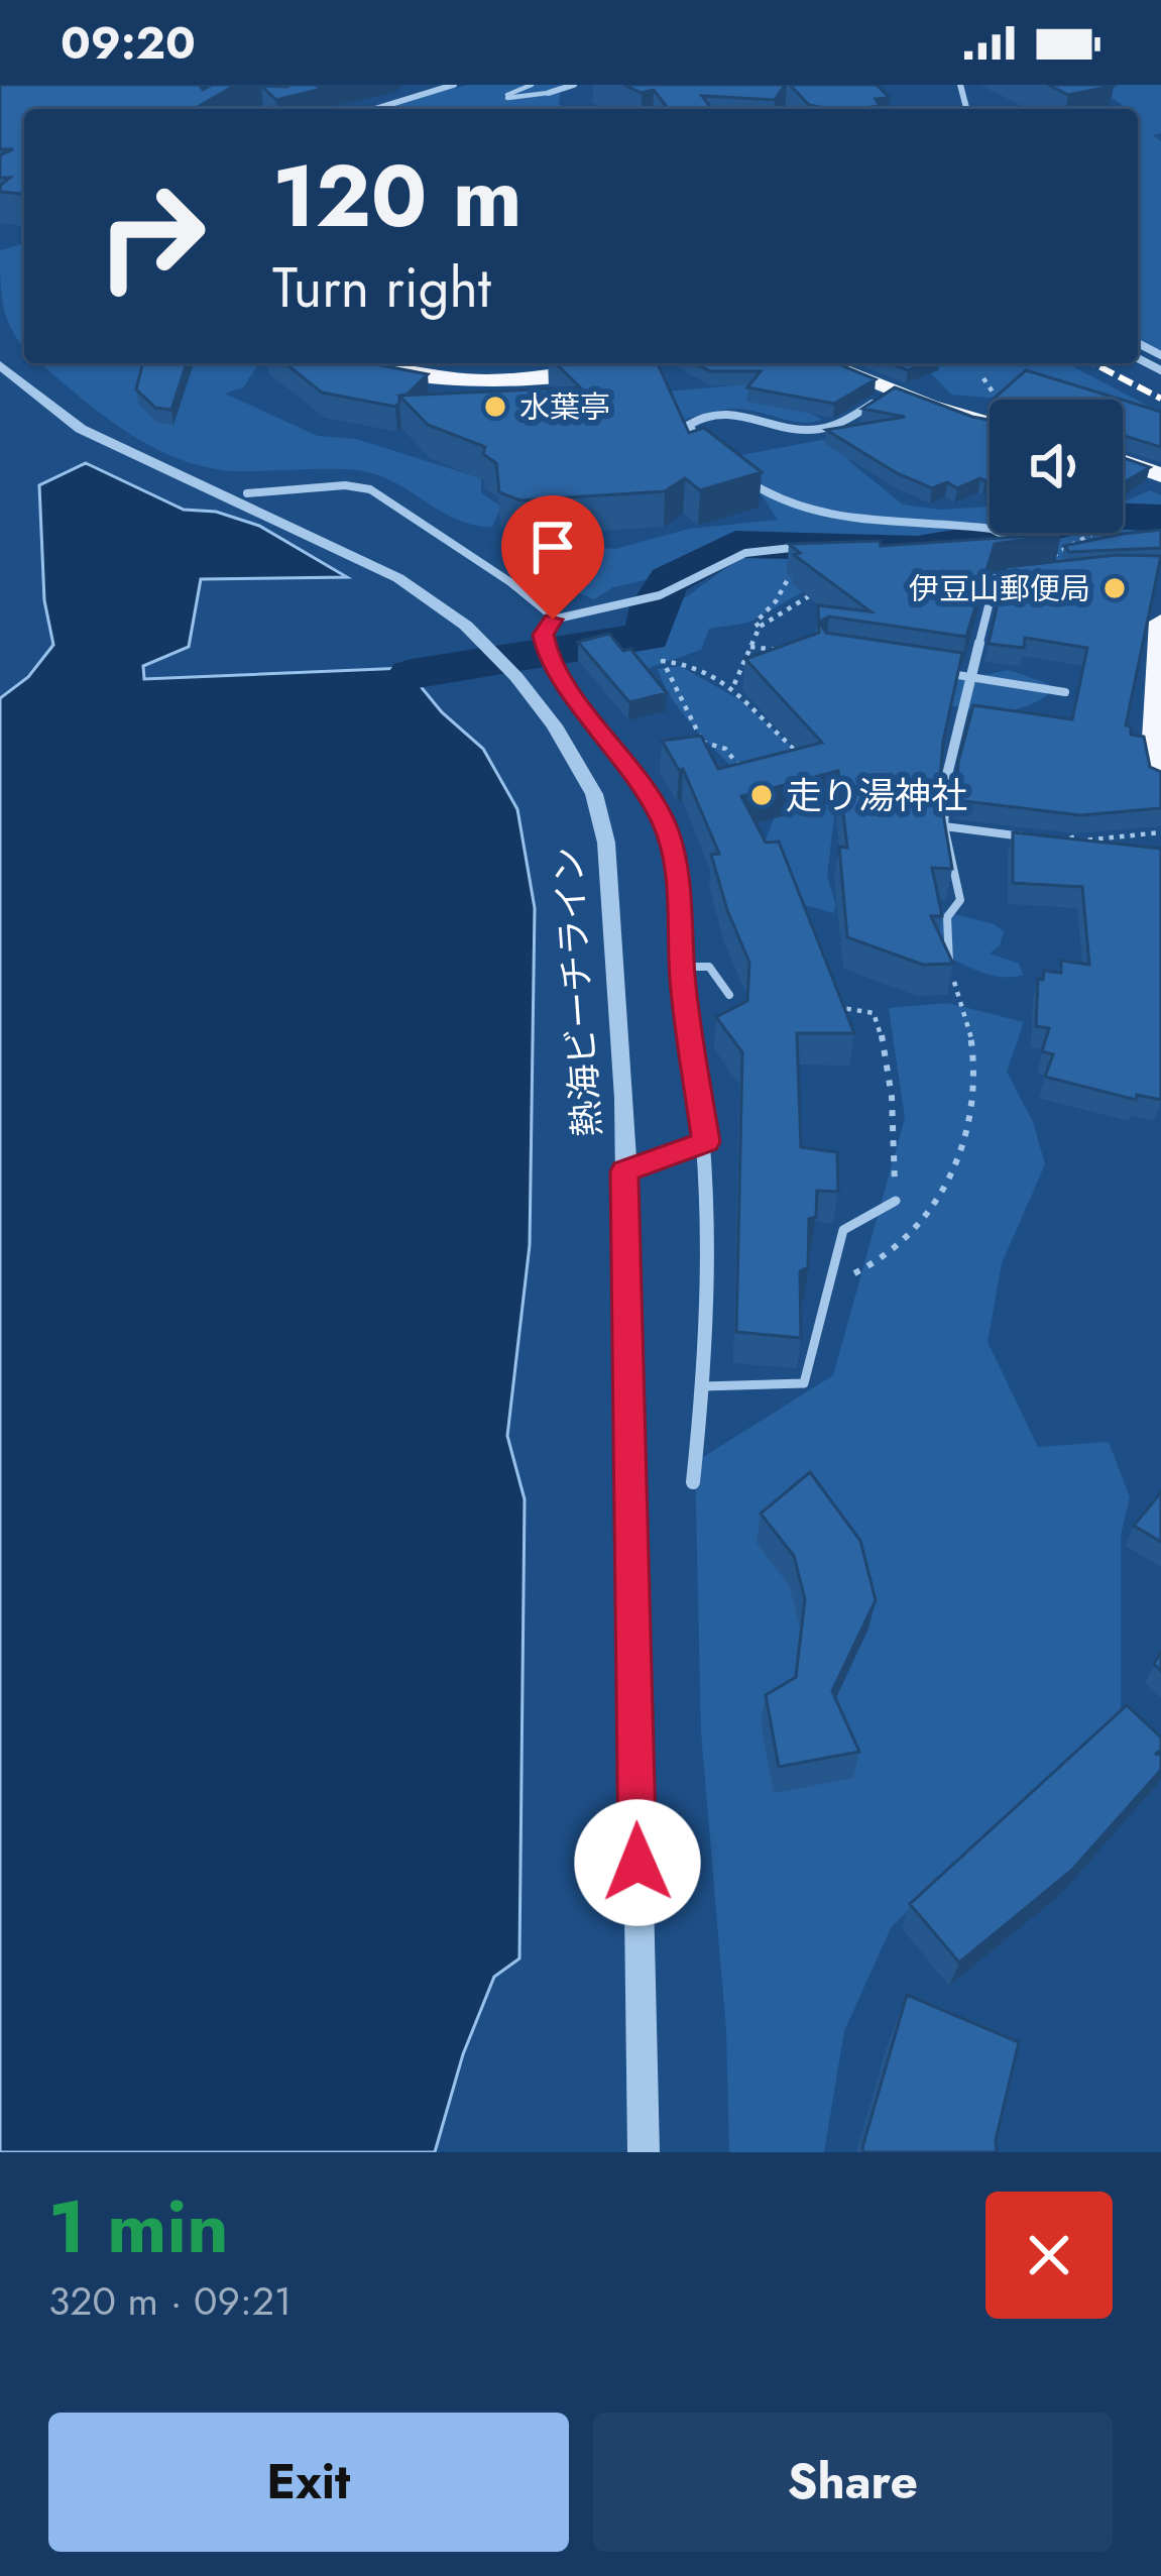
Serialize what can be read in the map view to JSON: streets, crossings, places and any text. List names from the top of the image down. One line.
{"streets":{"street":["熱海ビーチライン"]},"places":["水葉亭","伊豆山郵便局","走り湯神社"],"page":{"status":"09:20","turn":["120 m","Turn right"],"heading":["1 min","320 m · 09:21"],"buttons":["Exit","Share"]}}
